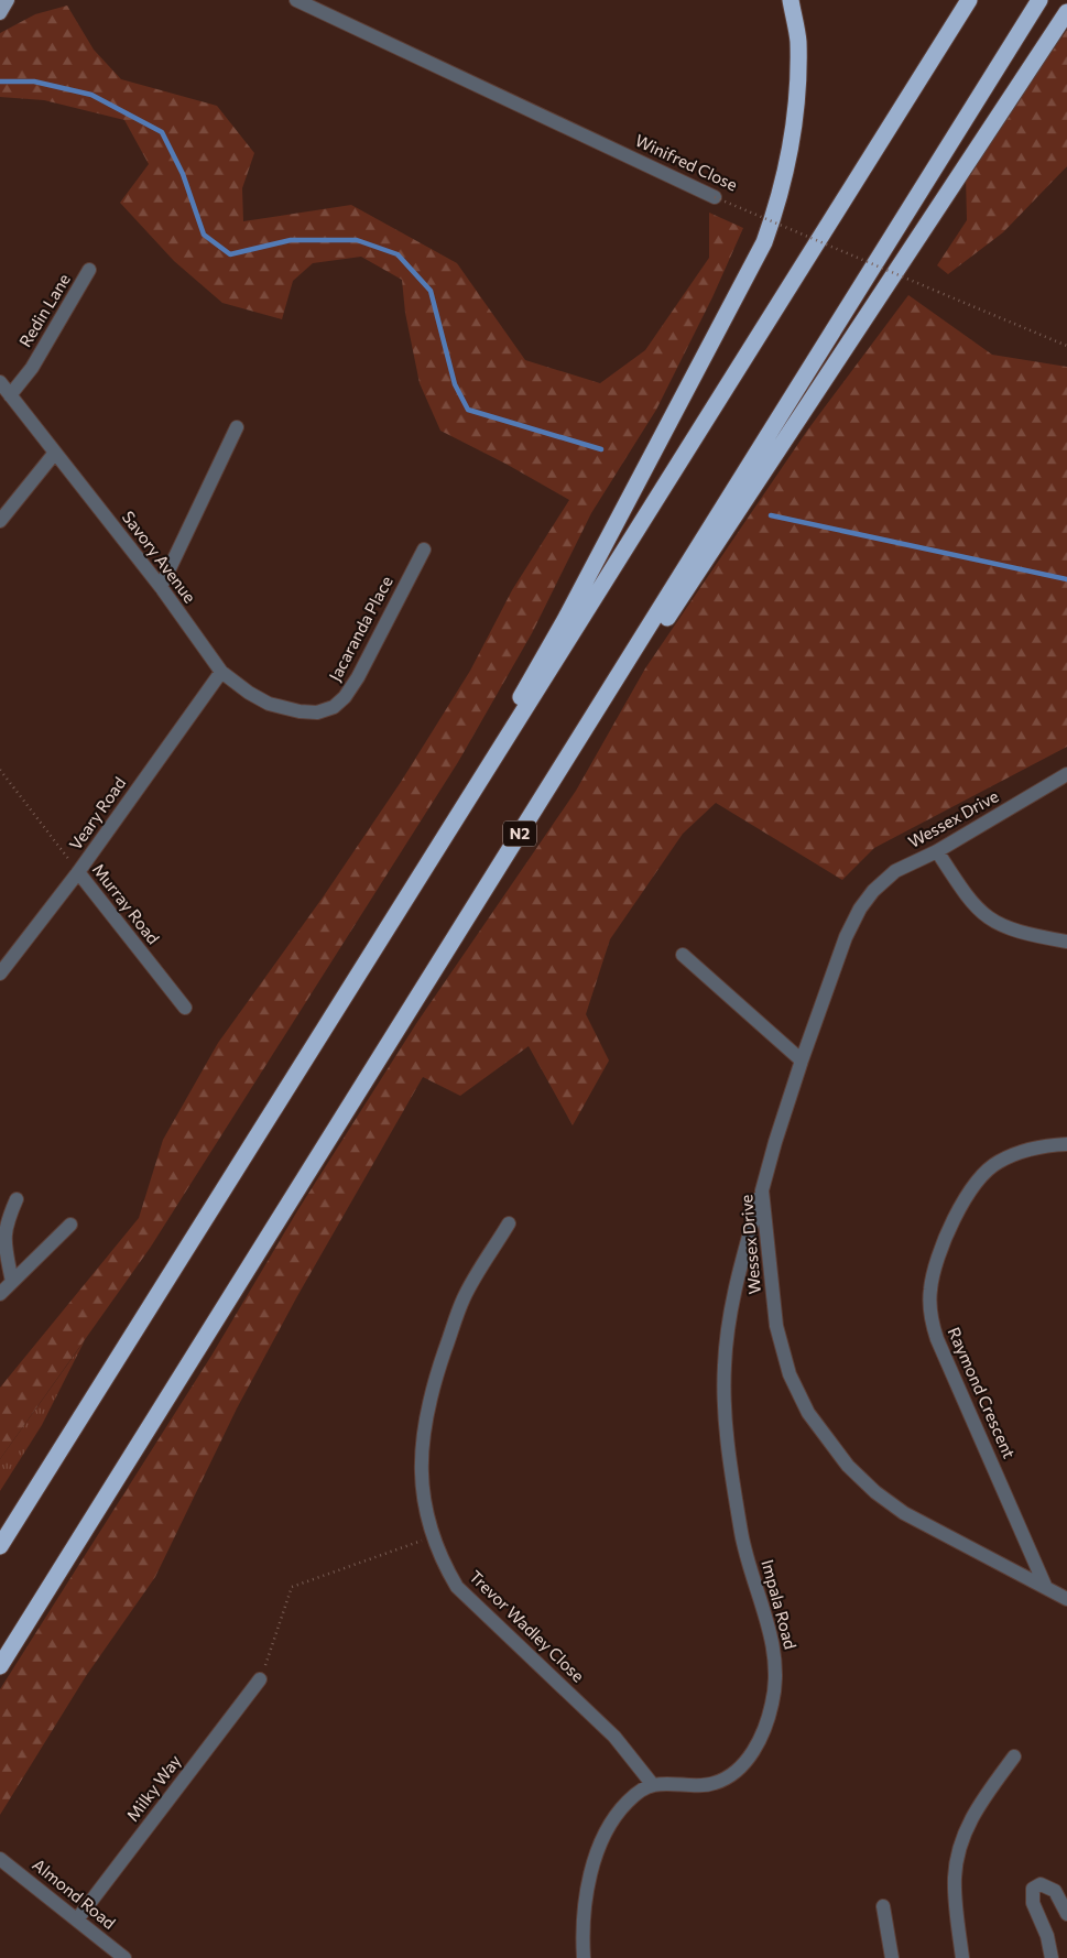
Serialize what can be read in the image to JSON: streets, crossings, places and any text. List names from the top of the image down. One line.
{"streets":{"highway":["N2"],"street":["Winifred Close","Redin Lane","Savory Avenue","Jacaranda Place","Veary Road","Wessex Drive","Murray Road","Raymond Crescent","Impala Road","Trevor Wadley Close","Milky Way","Almond Road"]},"crossings":[["Redin Lane","Savory Avenue"],["Savory Avenue","Jacaranda Place"],["Savory Avenue","Veary Road"],["Veary Road","Murray Road"],["Wessex Drive","Raymond Crescent"],["Wessex Drive","Impala Road"],["Impala Road","Trevor Wadley Close"],["Milky Way","Almond Road"]]}
